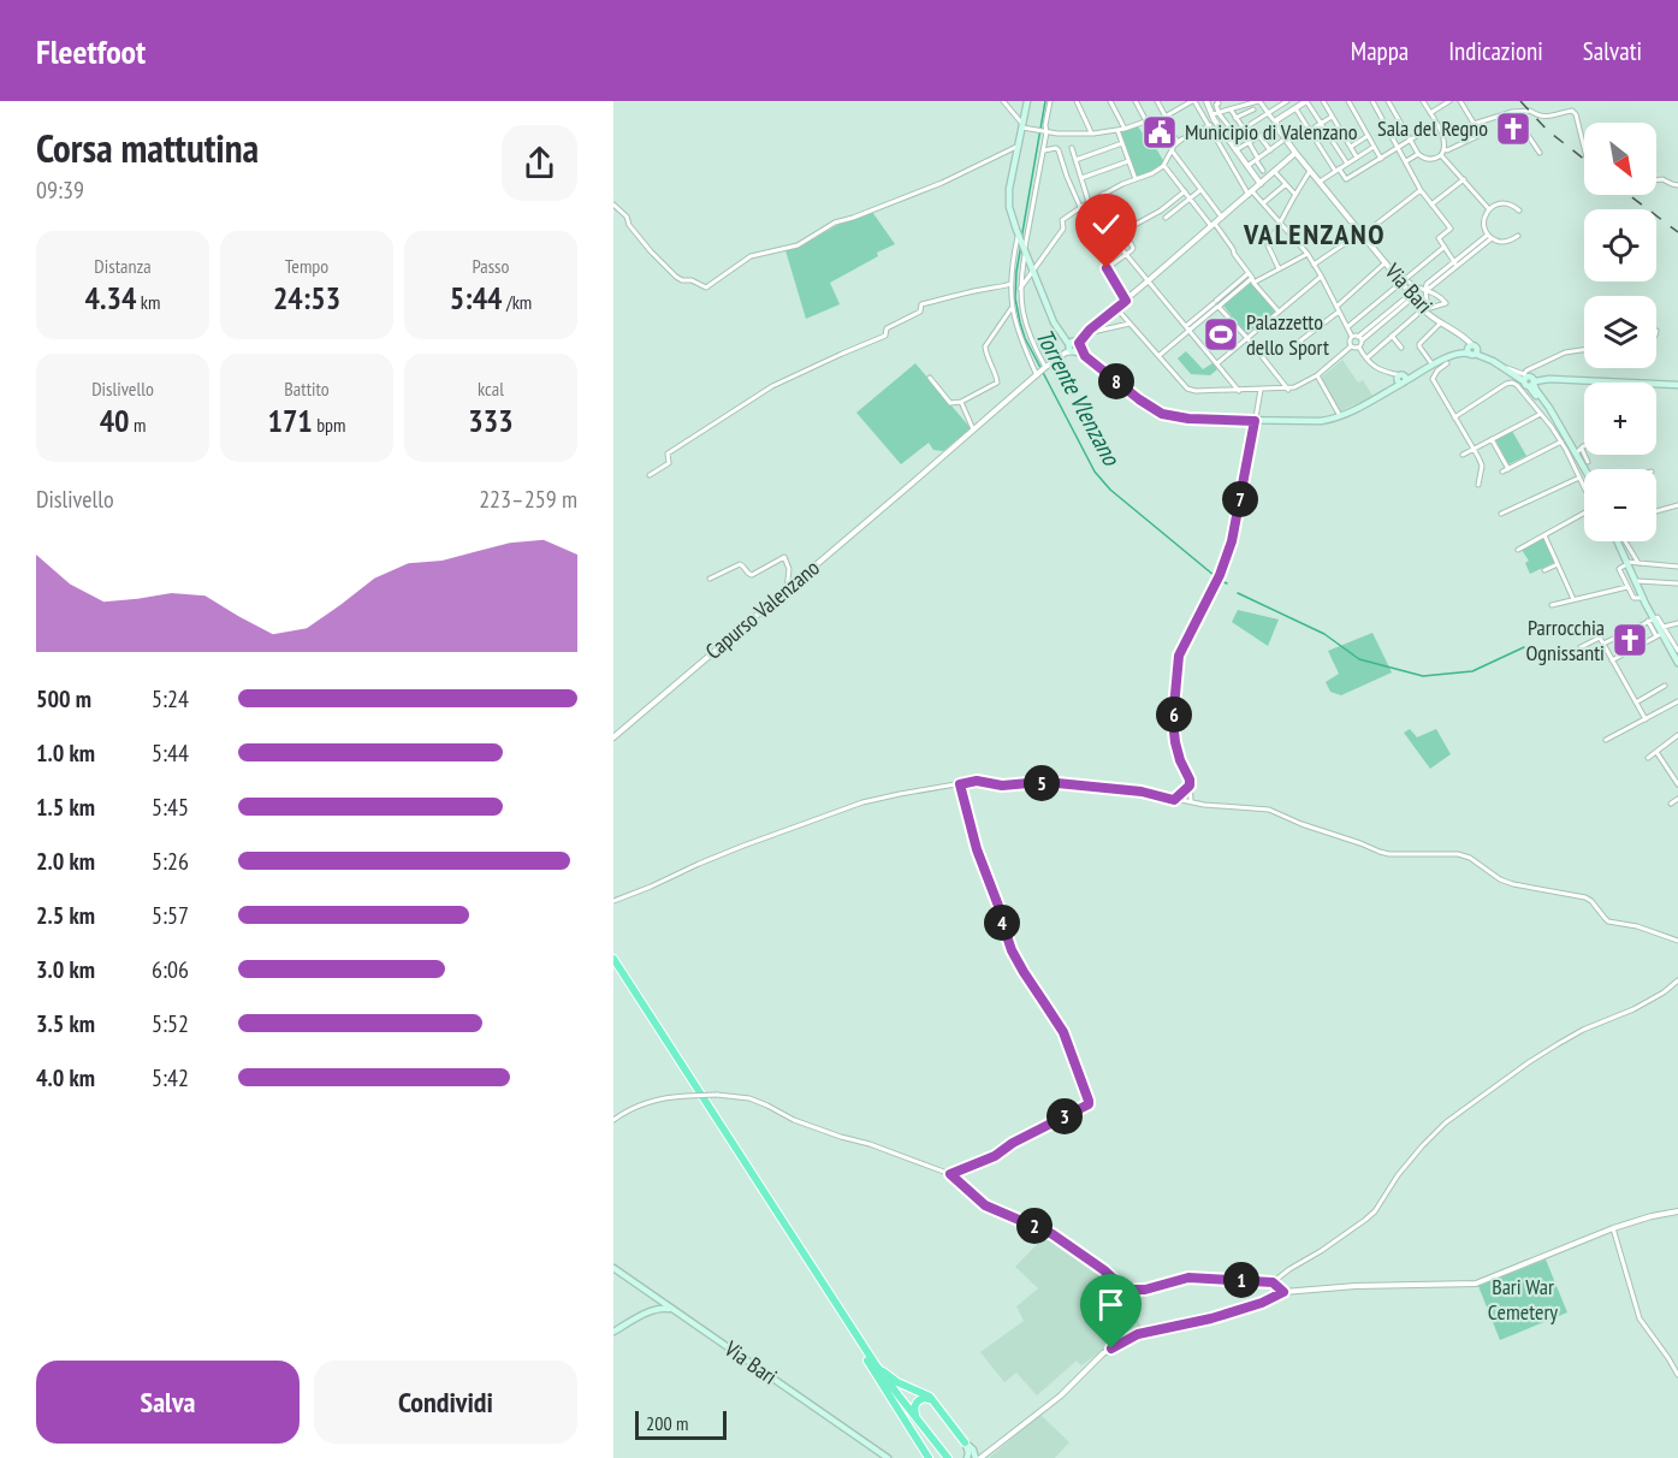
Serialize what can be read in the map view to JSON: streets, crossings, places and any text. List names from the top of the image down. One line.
{"streets":{"main road":["Via Bari"],"street":["Capurso Valenzano"]},"crossings":[["Via Bari","Capurso Valenzano"]],"districts":["VALENZANO"],"water":["Torrente Vlenzano"],"parks":["Bari War Cemetery"],"places":{"church":["Sala del Regno","Parrocchia Ognissanti"],"public building":["Municipio di Valenzano"],"sports":["Palazzetto dello Sport"]},"scale_bar":"200 m","north":"bottom right","page":{"header":"Fleetfoot","nav":["Mappa","Indicazioni","Salvati"],"heading":["Corsa mattutina","09:39"],"map_buttons":["+","−"],"stats":[["Distanza","4.34 km"],["Tempo","24:53"],["Passo","5:44 /km"],["Dislivello","40 m"],["Battito","171 bpm"],["kcal","333"]],"pins":["8","7","6","5","4","3","2","1"],"chart":["Dislivello","223–259 m"],"list":[{"name":"500 m","note":"5:24"},{"name":"1.0 km","note":"5:44"},{"name":"1.5 km","note":"5:45"},{"name":"2.0 km","note":"5:26"},{"name":"2.5 km","note":"5:57"},{"name":"3.0 km","note":"6:06"},{"name":"3.5 km","note":"5:52"},{"name":"4.0 km","note":"5:42"}],"buttons":["Salva","Condividi"],"scale":"200 m"}}
